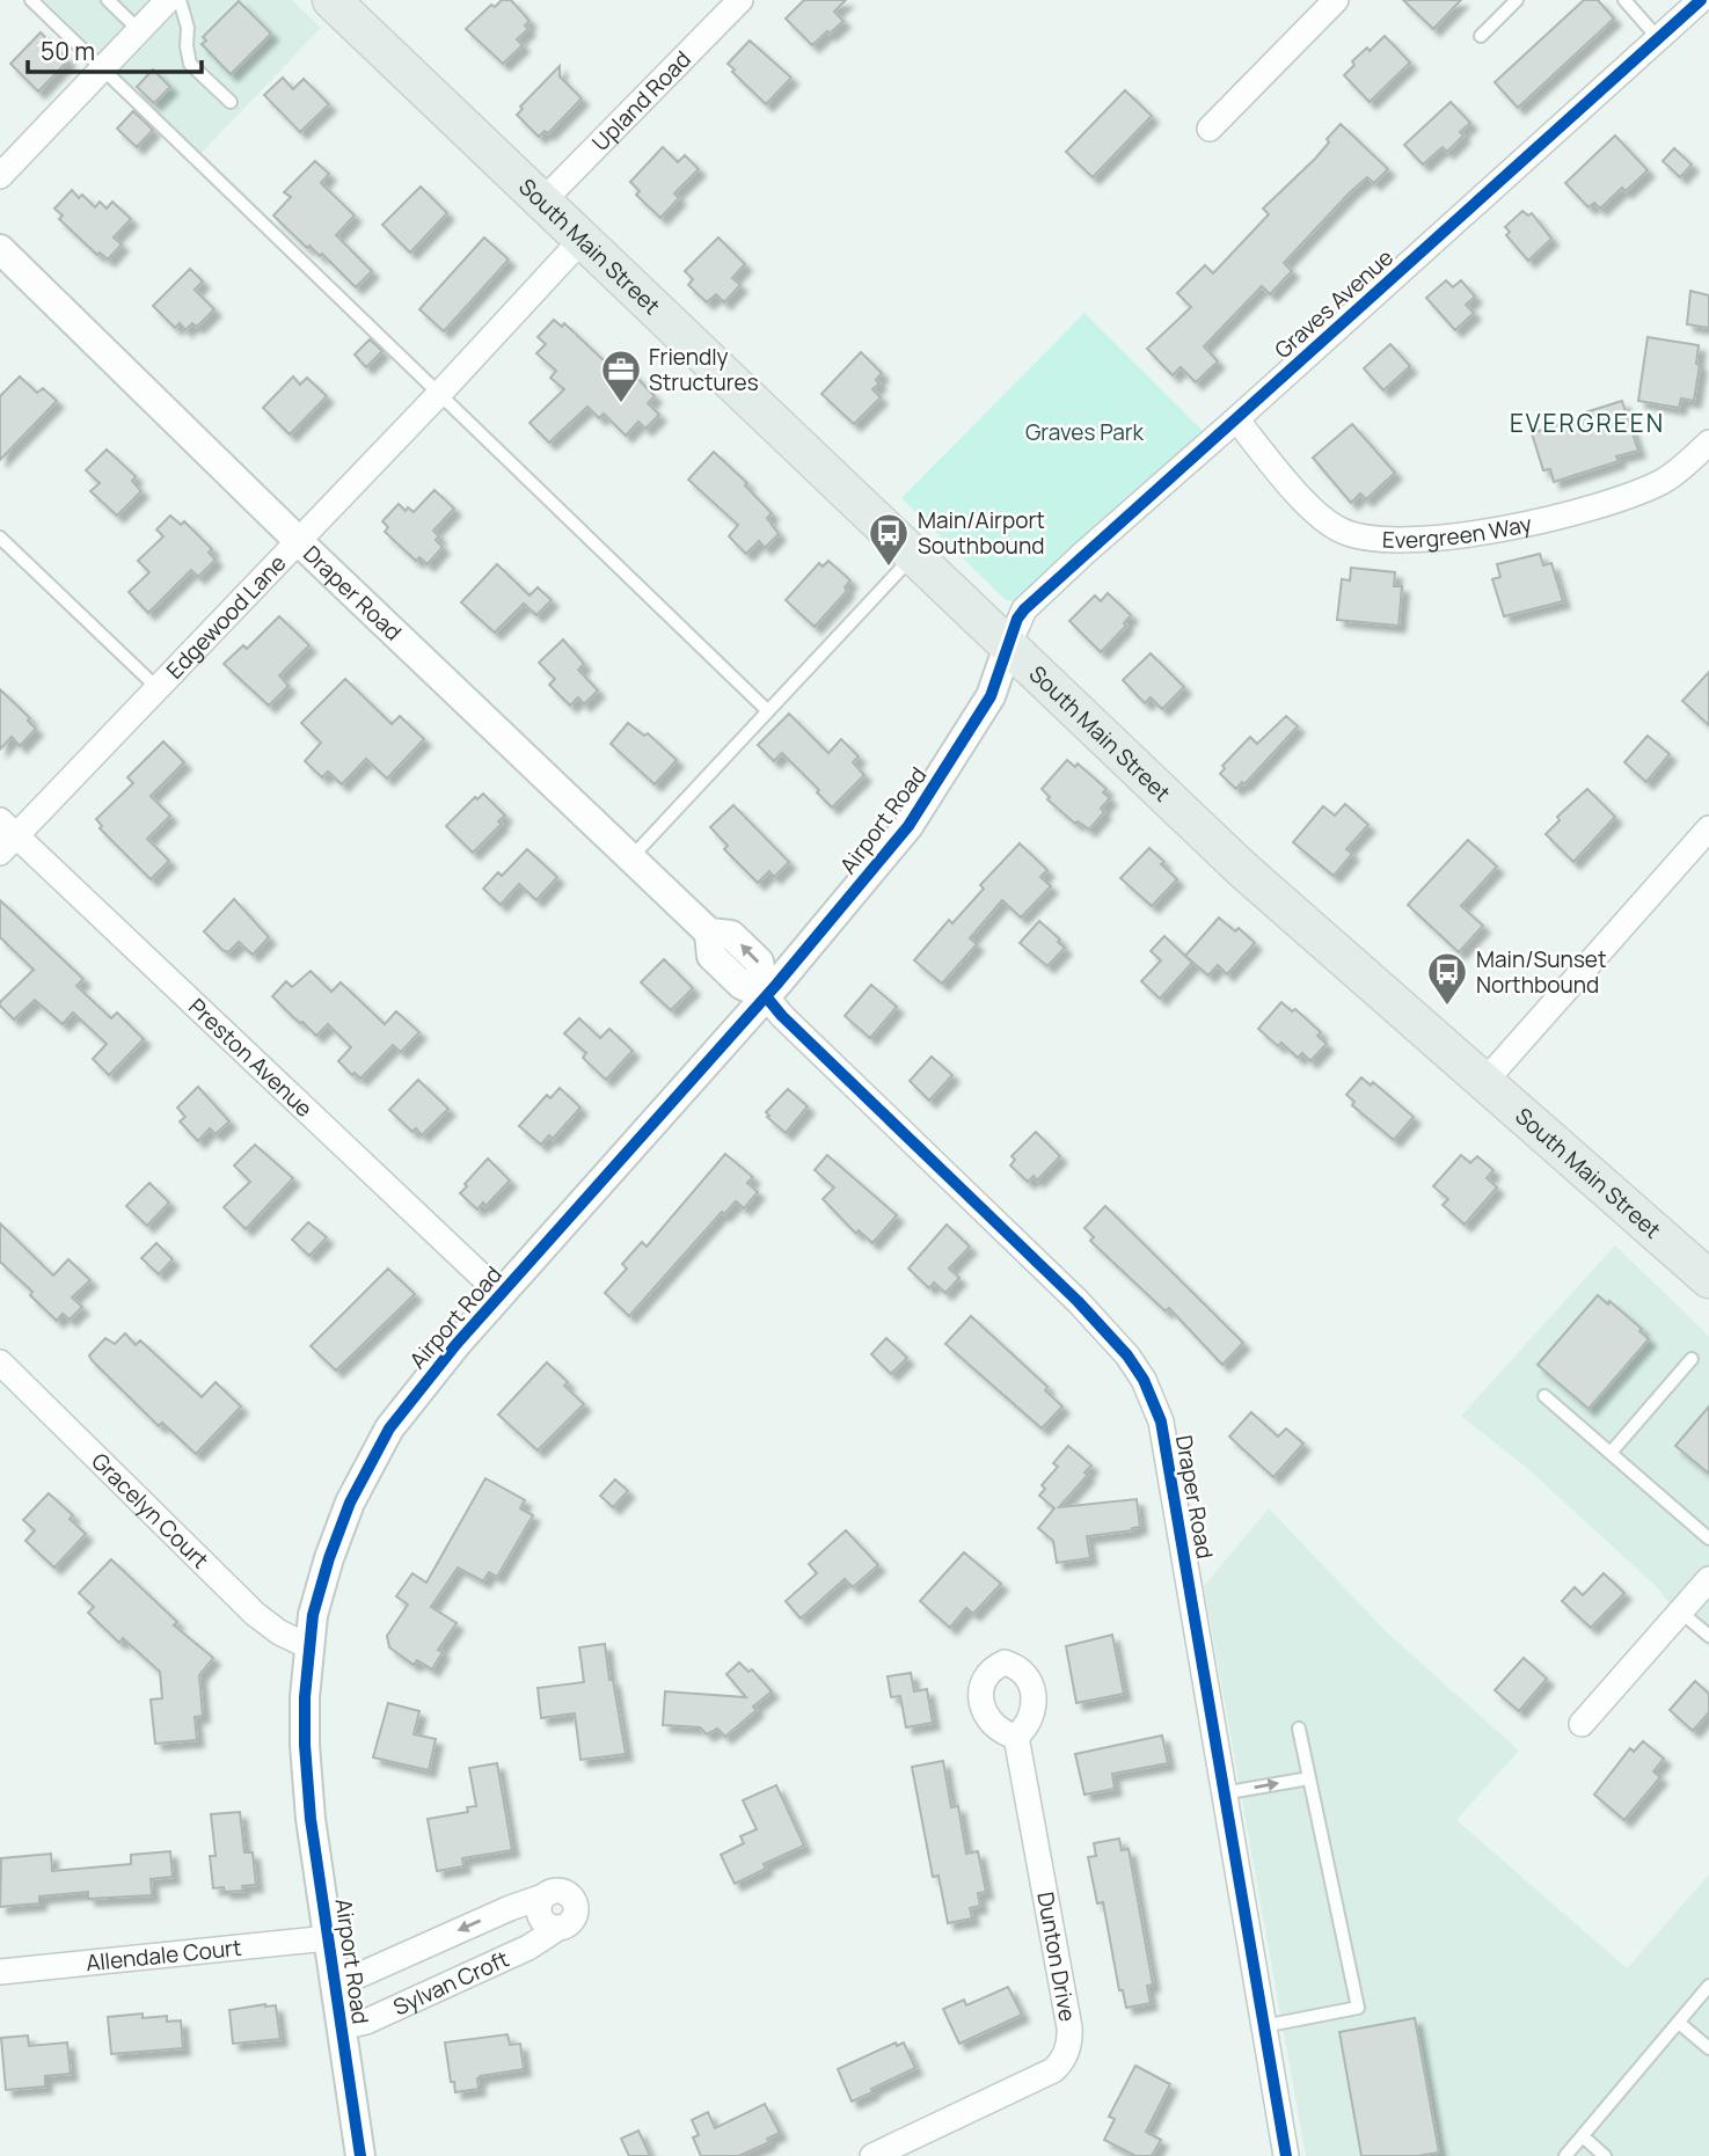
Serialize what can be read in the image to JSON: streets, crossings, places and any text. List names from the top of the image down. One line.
{"streets":{"main road":["South Main Street"],"street":["Upland Road","Graves Avenue","Evergreen Way","Draper Road","Edgewood Lane","Airport Road","Preston Avenue","Gracelyn Court","Allendale Court","Dunton Drive","Sylvan Croft"]},"crossings":[["Upland Road","South Main Street"],["South Main Street","Graves Avenue"],["South Main Street","Edgewood Lane"],["South Main Street","Airport Road"],["Graves Avenue","Evergreen Way"],["Graves Avenue","Airport Road"],["Draper Road","Edgewood Lane"],["Draper Road","Airport Road"],["Edgewood Lane","Preston Avenue"],["Airport Road","Preston Avenue"],["Airport Road","Gracelyn Court"],["Airport Road","Allendale Court"],["Airport Road","Sylvan Croft"]],"districts":["EVERGREEN"],"parks":["Graves Park"],"places":{"office":["Friendly Structures"],"bus stop":["Main/Airport Southbound","Main/Sunset Northbound"]},"scale_bar":"50 m"}
